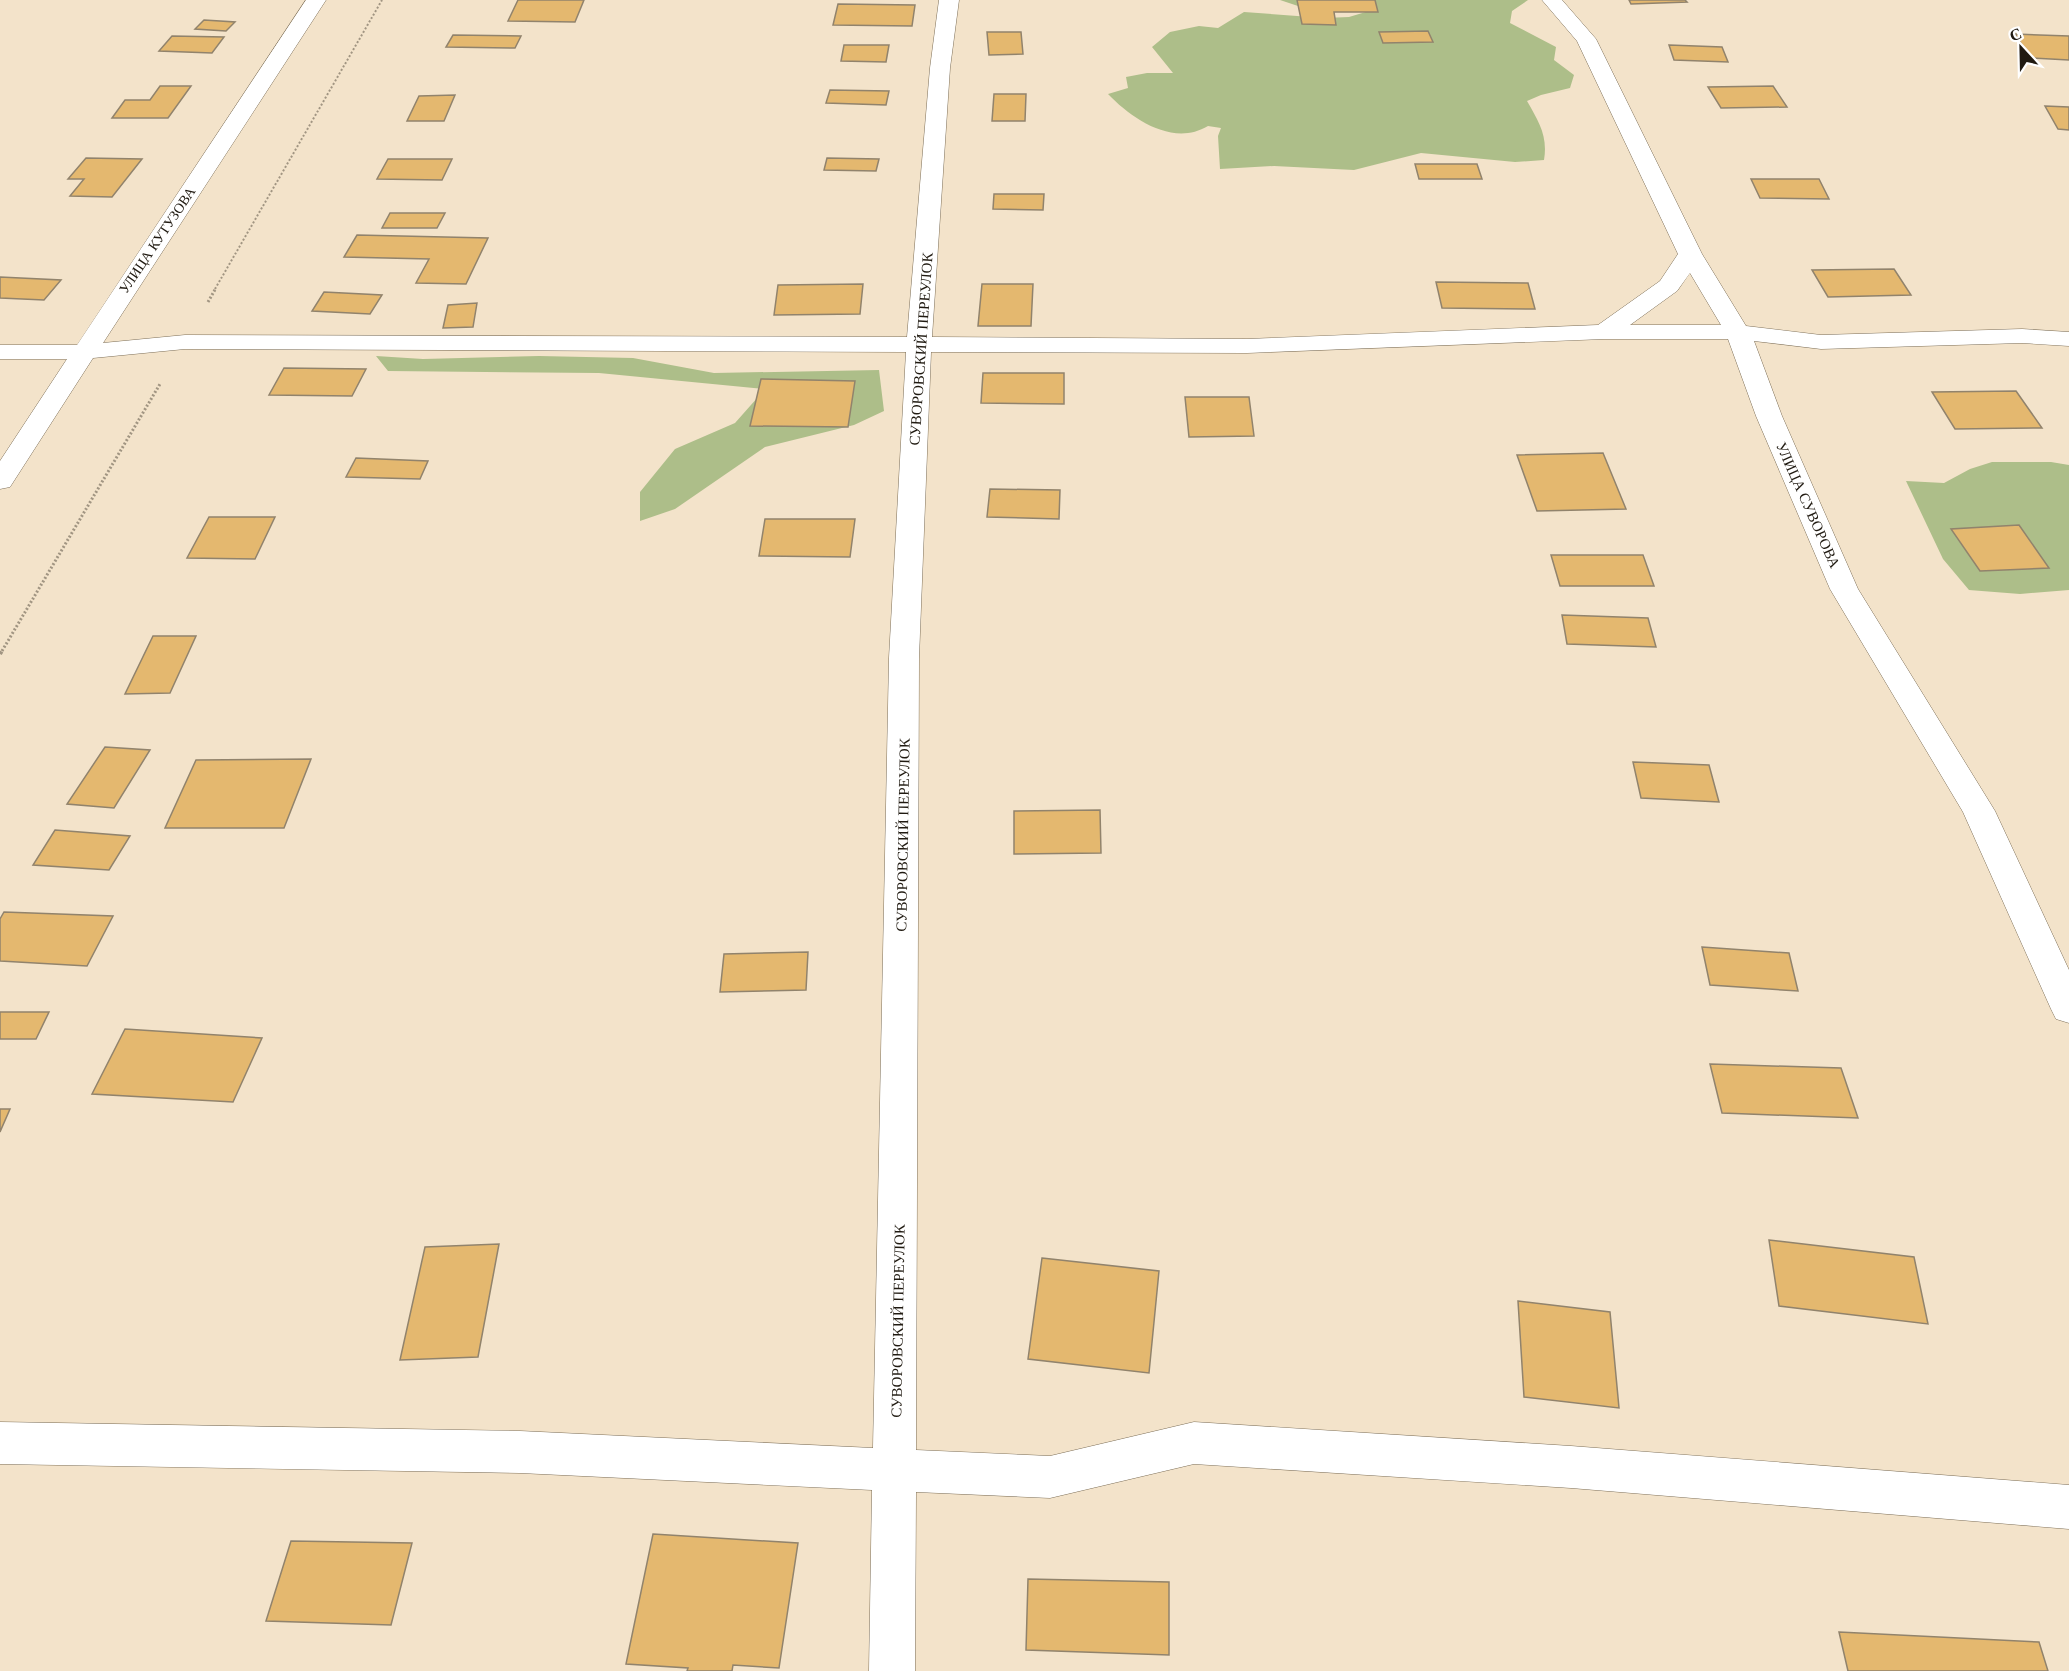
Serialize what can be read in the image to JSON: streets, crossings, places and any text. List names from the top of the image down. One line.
{"streets":{"street":["УЛИЦА КУТУЗОВА","СУВОРОВСКИЙ ПЕРЕУЛОК","УЛИЦА СУВОРОВА"]},"north":"top"}
